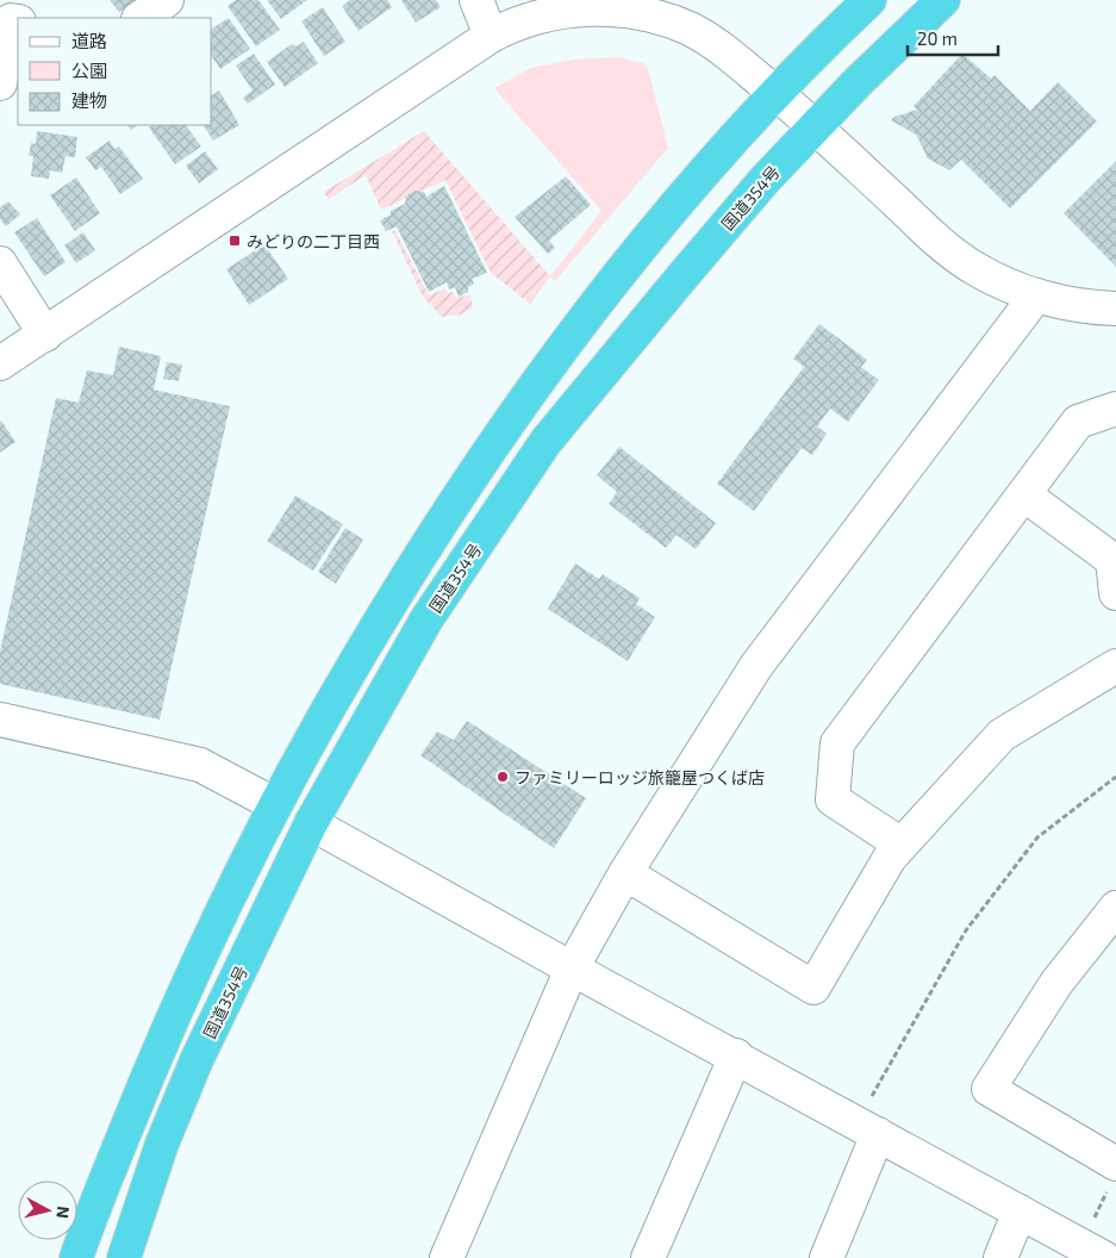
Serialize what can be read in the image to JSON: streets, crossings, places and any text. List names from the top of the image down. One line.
{"streets":{"highway":["国道354号"]},"places":{"transit":["みどりの二丁目西"],"other":["ファミリーロッジ旅籠屋つくば店"]},"legend":["道路","公園","建物"],"scale_bar":"20 m","north":"right"}
